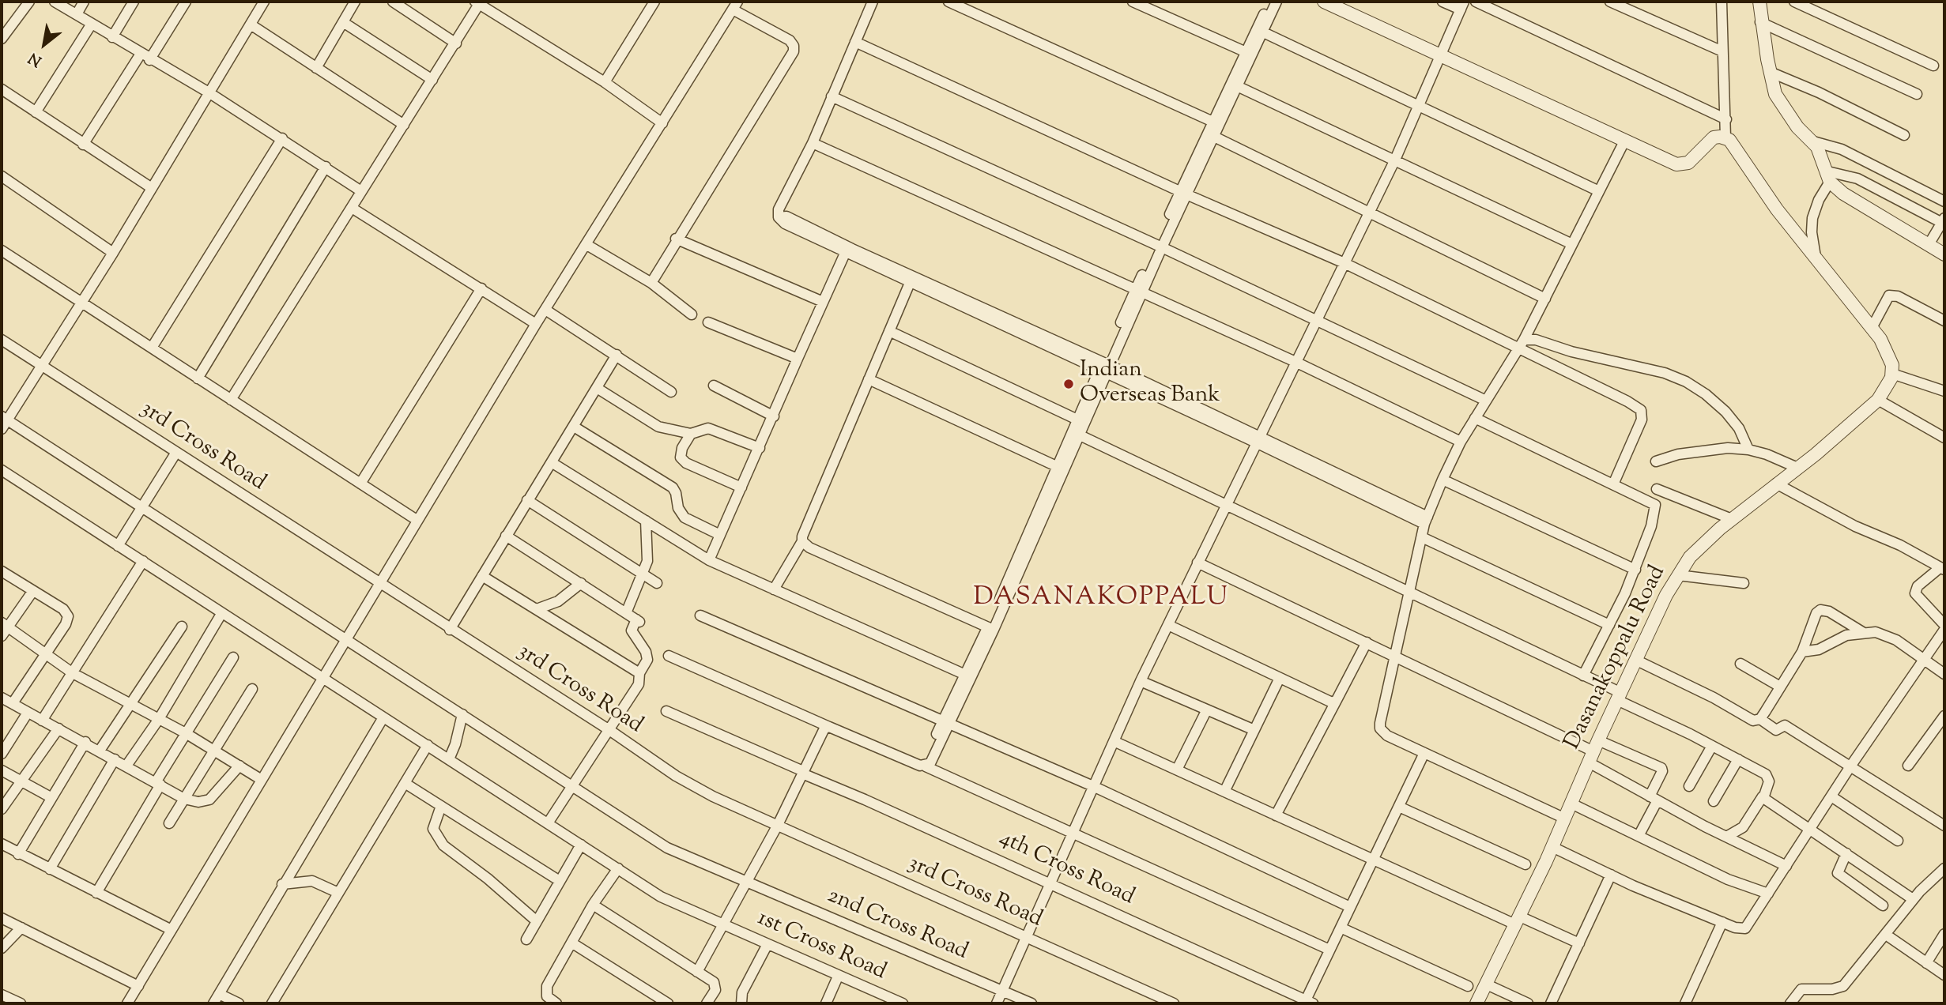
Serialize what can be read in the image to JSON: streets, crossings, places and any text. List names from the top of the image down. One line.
{"streets":{"street":["3rd Cross Road","Dasanakoppalu Road","4th Cross Road","2nd Cross Road","1st Cross Road"]},"districts":["DASANAKOPPALU"],"places":["Indian Overseas Bank"],"north":"bottom left"}
